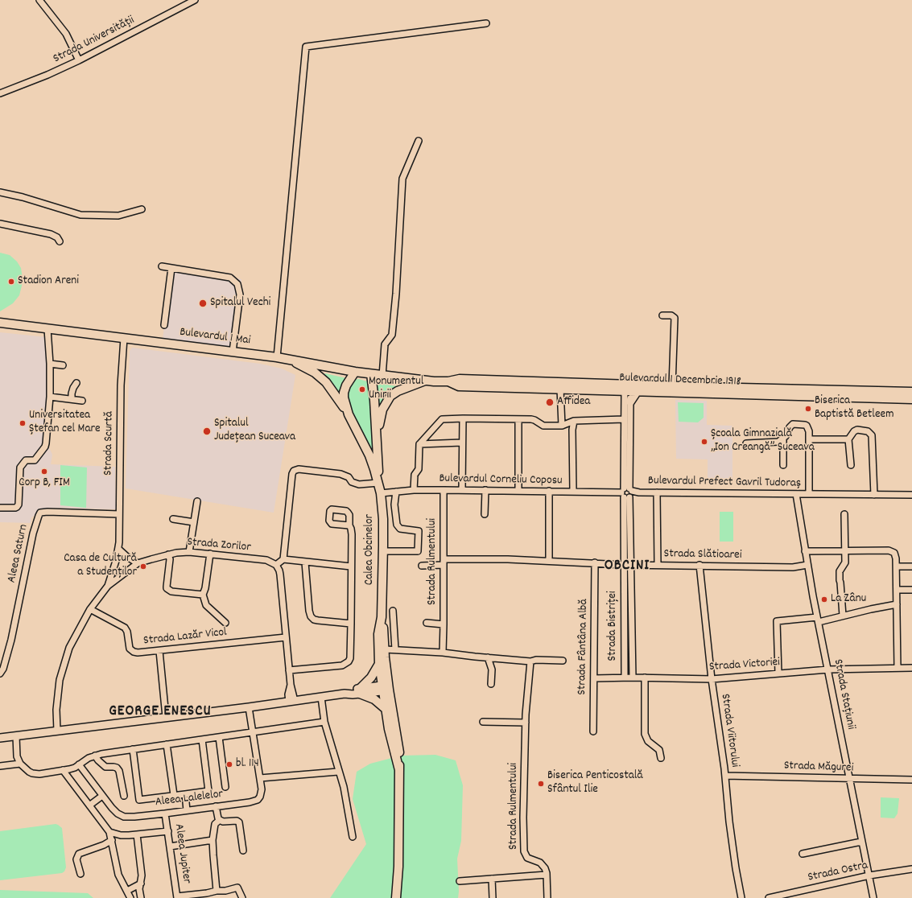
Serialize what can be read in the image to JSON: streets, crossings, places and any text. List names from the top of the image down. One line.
{"streets":{"main road":["Bulevardul 1 Mai","Bulevardul 1 Decembrie 1918","Calea Obcinelor"],"street":["Strada Universității","Strada Scurtă","Bulevardul Corneliu Coposu","Bulevardul Prefect Gavril Tudoraș","Strada Zorilor","Aleea Saturn","Strada Slătioarei","Strada Rulmentului","Strada Bistriței","Strada Lazăr Vicol","Strada Fântâna Albă","Strada Victoriei","Strada Stațiunii","Strada Viitorului","Strada Măgurei","Aleea Lalelelor","Aleea Jupiter","Strada Ostra"]},"crossings":[["Bulevardul 1 Mai","Bulevardul 1 Decembrie 1918"],["Bulevardul 1 Mai","Strada Scurtă"],["Bulevardul 1 Mai","Calea Obcinelor"],["Bulevardul 1 Decembrie 1918","Strada Bistriței"],["Strada Scurtă","Strada Zorilor"],["Strada Scurtă","Aleea Saturn"],["Bulevardul Corneliu Coposu","Bulevardul Prefect Gavril Tudoraș"],["Bulevardul Corneliu Coposu","Calea Obcinelor"],["Bulevardul Corneliu Coposu","Strada Rulmentului"],["Bulevardul Corneliu Coposu","Strada Bistriței"],["Bulevardul Prefect Gavril Tudoraș","Strada Stațiunii"],["Strada Zorilor","Strada Lazăr Vicol"],["Strada Slătioarei","Strada Rulmentului"],["Strada Slătioarei","Strada Bistriței"],["Strada Slătioarei","Strada Fântâna Albă"],["Strada Slătioarei","Strada Stațiunii"],["Strada Slătioarei","Strada Viitorului"],["Strada Bistriței","Strada Victoriei"],["Strada Fântâna Albă","Strada Victoriei"],["Strada Victoriei","Strada Stațiunii"],["Strada Victoriei","Strada Viitorului"],["Strada Stațiunii","Strada Măgurei"],["Strada Stațiunii","Strada Ostra"],["Strada Viitorului","Strada Măgurei"],["Aleea Lalelelor","Aleea Jupiter"]],"districts":["OBCINI","GEORGE ENESCU"],"places":["Stadion Areni","Spitalul Vechi","Monumentul Unirii","Affidea","Biserica Baptistă Betleem","Universitatea Ștefan cel Mare","Spitalul Județean Suceava","Școala Gimnazială „Ion Creangă” Suceava","Corp B, FIM","Casa de Cultură a Studenților","La Zânu","bl. 114","Biserica Penticostală Sfântul Ilie"]}
